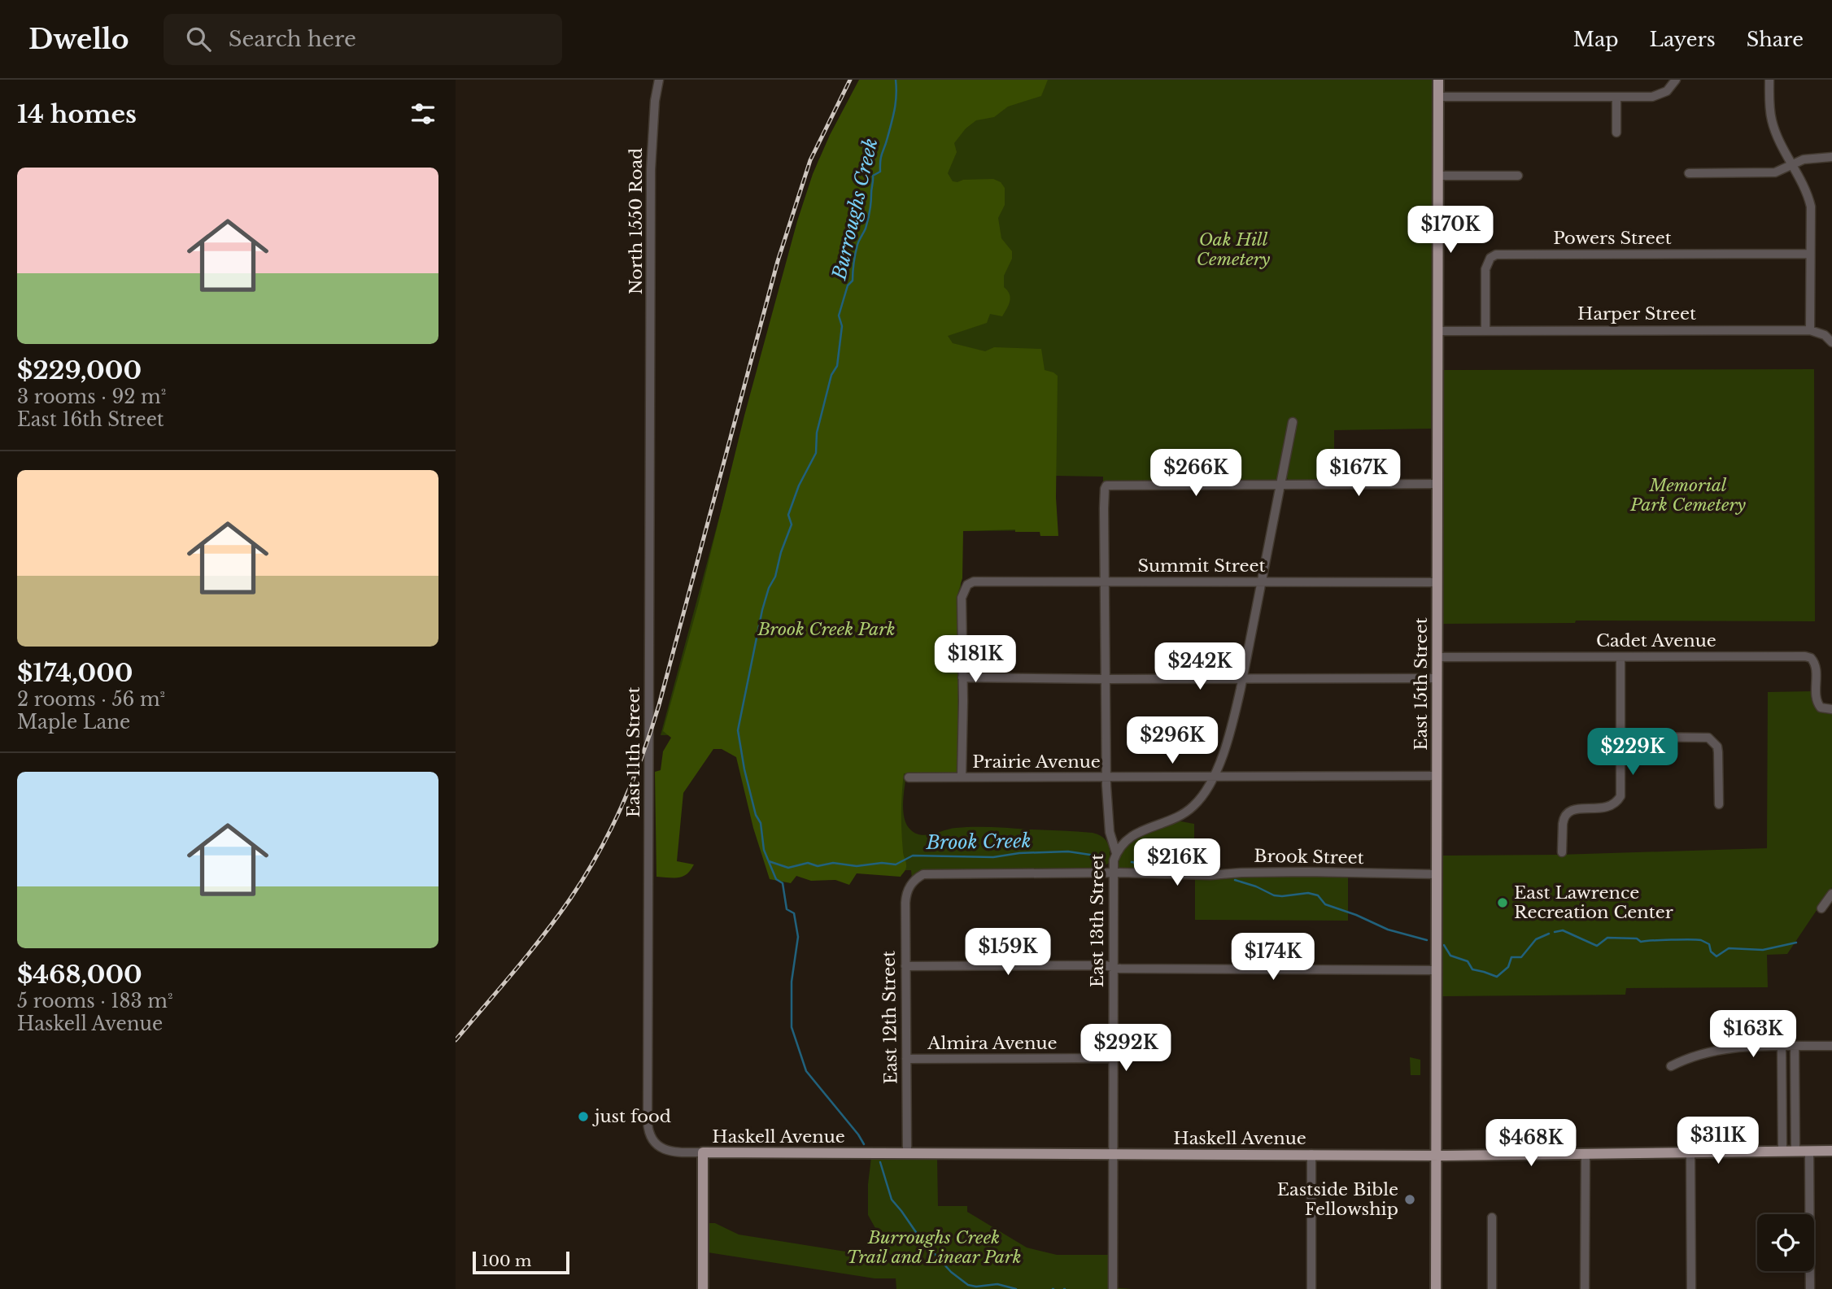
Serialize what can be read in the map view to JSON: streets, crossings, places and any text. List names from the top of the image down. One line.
{"streets":{"main road":["East 15th Street","Haskell Avenue"],"street":["North 1550 Road","Powers Street","Harper Street","Summit Street","Cadet Avenue","East 11th Street","Prairie Avenue","Brook Street","East 13th Street","East 12th Street","Almira Avenue"]},"crossings":[["North 1550 Road","East 11th Street"],["Powers Street","Harper Street"],["Harper Street","East 15th Street"],["Summit Street","East 15th Street"],["Summit Street","East 13th Street"],["Cadet Avenue","East 15th Street"],["East 15th Street","Prairie Avenue"],["East 15th Street","Brook Street"],["East 15th Street","Haskell Avenue"],["East 11th Street","Haskell Avenue"],["Prairie Avenue","East 13th Street"],["Brook Street","East 13th Street"],["Brook Street","East 12th Street"],["East 13th Street","Almira Avenue"],["East 13th Street","Haskell Avenue"],["East 12th Street","Almira Avenue"],["East 12th Street","Haskell Avenue"]],"water":["Burroughs Creek","Brook Creek"],"parks":["Oak Hill Cemetery","Memorial Park Cemetery","Brook Creek Park","Burroughs Creek Trail and Linear Park"],"places":["East Lawrence Recreation Center","just food","Eastside Bible Fellowship"],"scale_bar":"100 m","page":{"header":"Dwello","search":"Search here","nav":["Map","Layers","Share"],"heading":"14 homes","list":[{"name":"$229,000","note":"3 rooms · 92 m² · East 16th Street"},{"name":"$174,000","note":"2 rooms · 56 m² · Maple Lane"},{"name":"$468,000","note":"5 rooms · 183 m² · Haskell Avenue"}],"price":["$170K","$266K","$167K","$181K","$242K","$296K","$229K","$216K","$159K","$174K","$163K","$292K","$311K","$468K"],"scale":"100 m"}}
